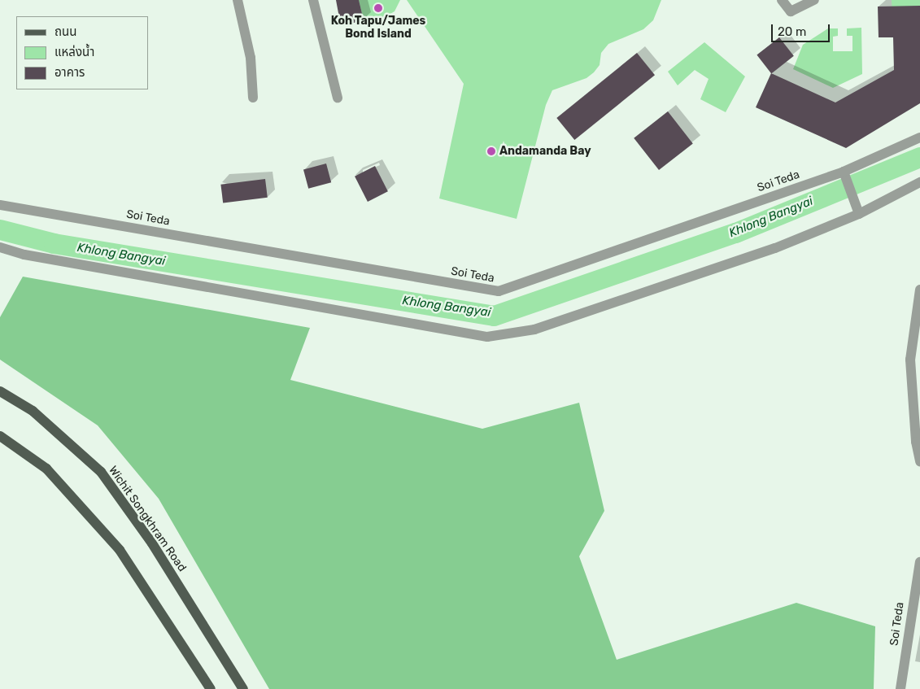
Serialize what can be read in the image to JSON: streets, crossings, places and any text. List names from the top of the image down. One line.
{"streets":{"main road":["Wichit Songkhram Road"],"street":["Soi Teda"]},"water":["Khlong Bangyai"],"places":["Koh Tapu/James Bond Island","Andamanda Bay"],"legend":["ถนน","แหล่งน้ำ","อาคาร"],"scale_bar":"20 m"}
